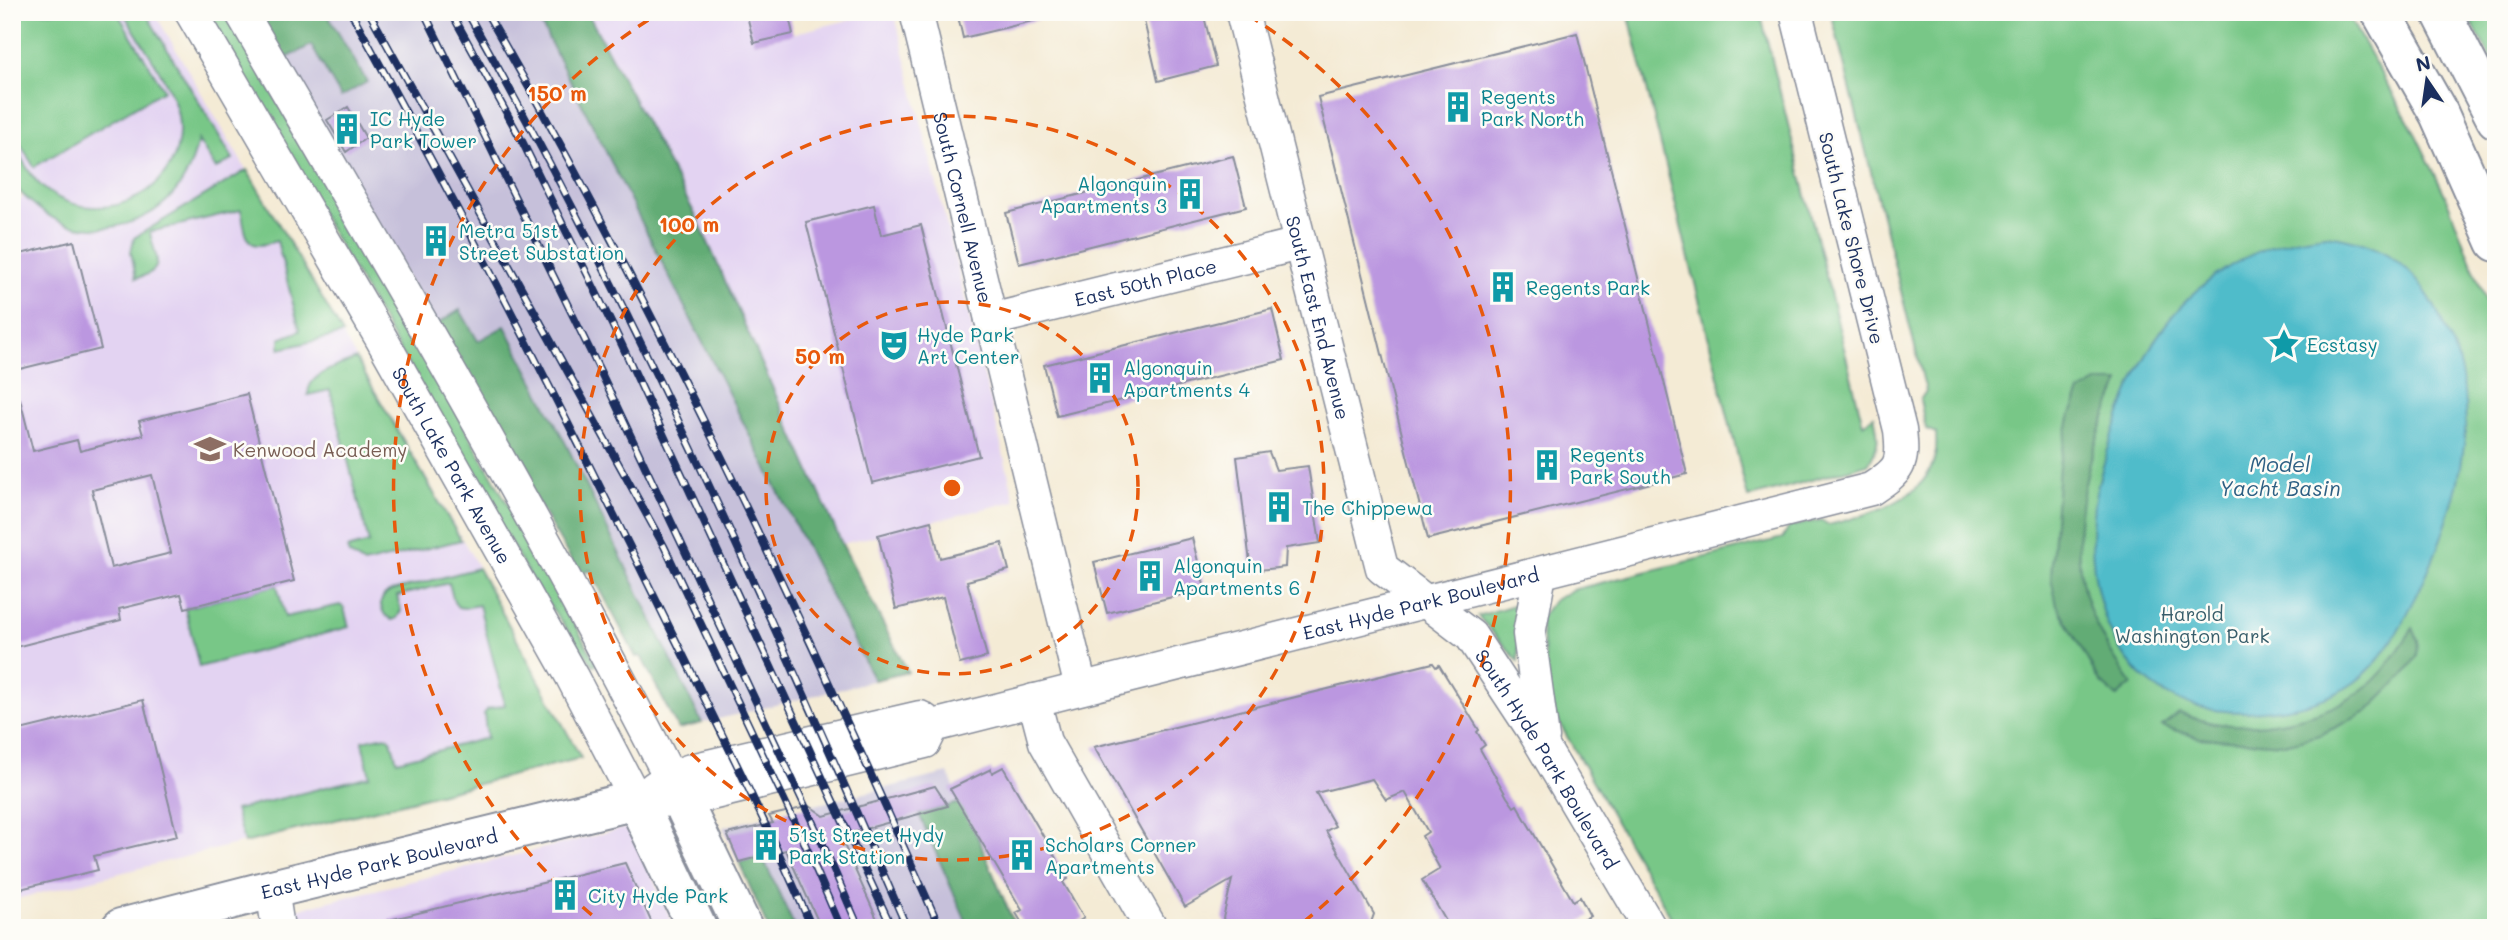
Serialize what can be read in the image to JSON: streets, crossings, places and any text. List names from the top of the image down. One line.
{"streets":{"main road":["South Lake Park Avenue","East Hyde Park Boulevard"],"street":["South Cornell Avenue","South Lake Shore Drive","East 50th Place","South East End Avenue","South Hyde Park Boulevard"]},"crossings":[["South Cornell Avenue","East 50th Place"],["South Cornell Avenue","East Hyde Park Boulevard"],["South Lake Shore Drive","East Hyde Park Boulevard"],["East 50th Place","South East End Avenue"],["South East End Avenue","East Hyde Park Boulevard"],["South East End Avenue","South Hyde Park Boulevard"],["South Lake Park Avenue","East Hyde Park Boulevard"],["East Hyde Park Boulevard","South Hyde Park Boulevard"]],"water":["Model Yacht Basin"],"parks":["Harold Washington Park"],"places":{"building":["Regents Park North","IC Hyde Park Tower","Algonquin Apartments 3","Metra 51st Street Substation","Regents Park","Algonquin Apartments 4","Regents Park South","The Chippewa","Algonquin Apartments 6","51st Street Hydy Park Station","Scholars Corner Apartments","City Hyde Park"],"place":["Ecstasy"],"theatre":["Hyde Park Art Center"],"school or university":["Kenwood Academy"]},"north":"top","rings":["150 m","100 m","50 m"]}
